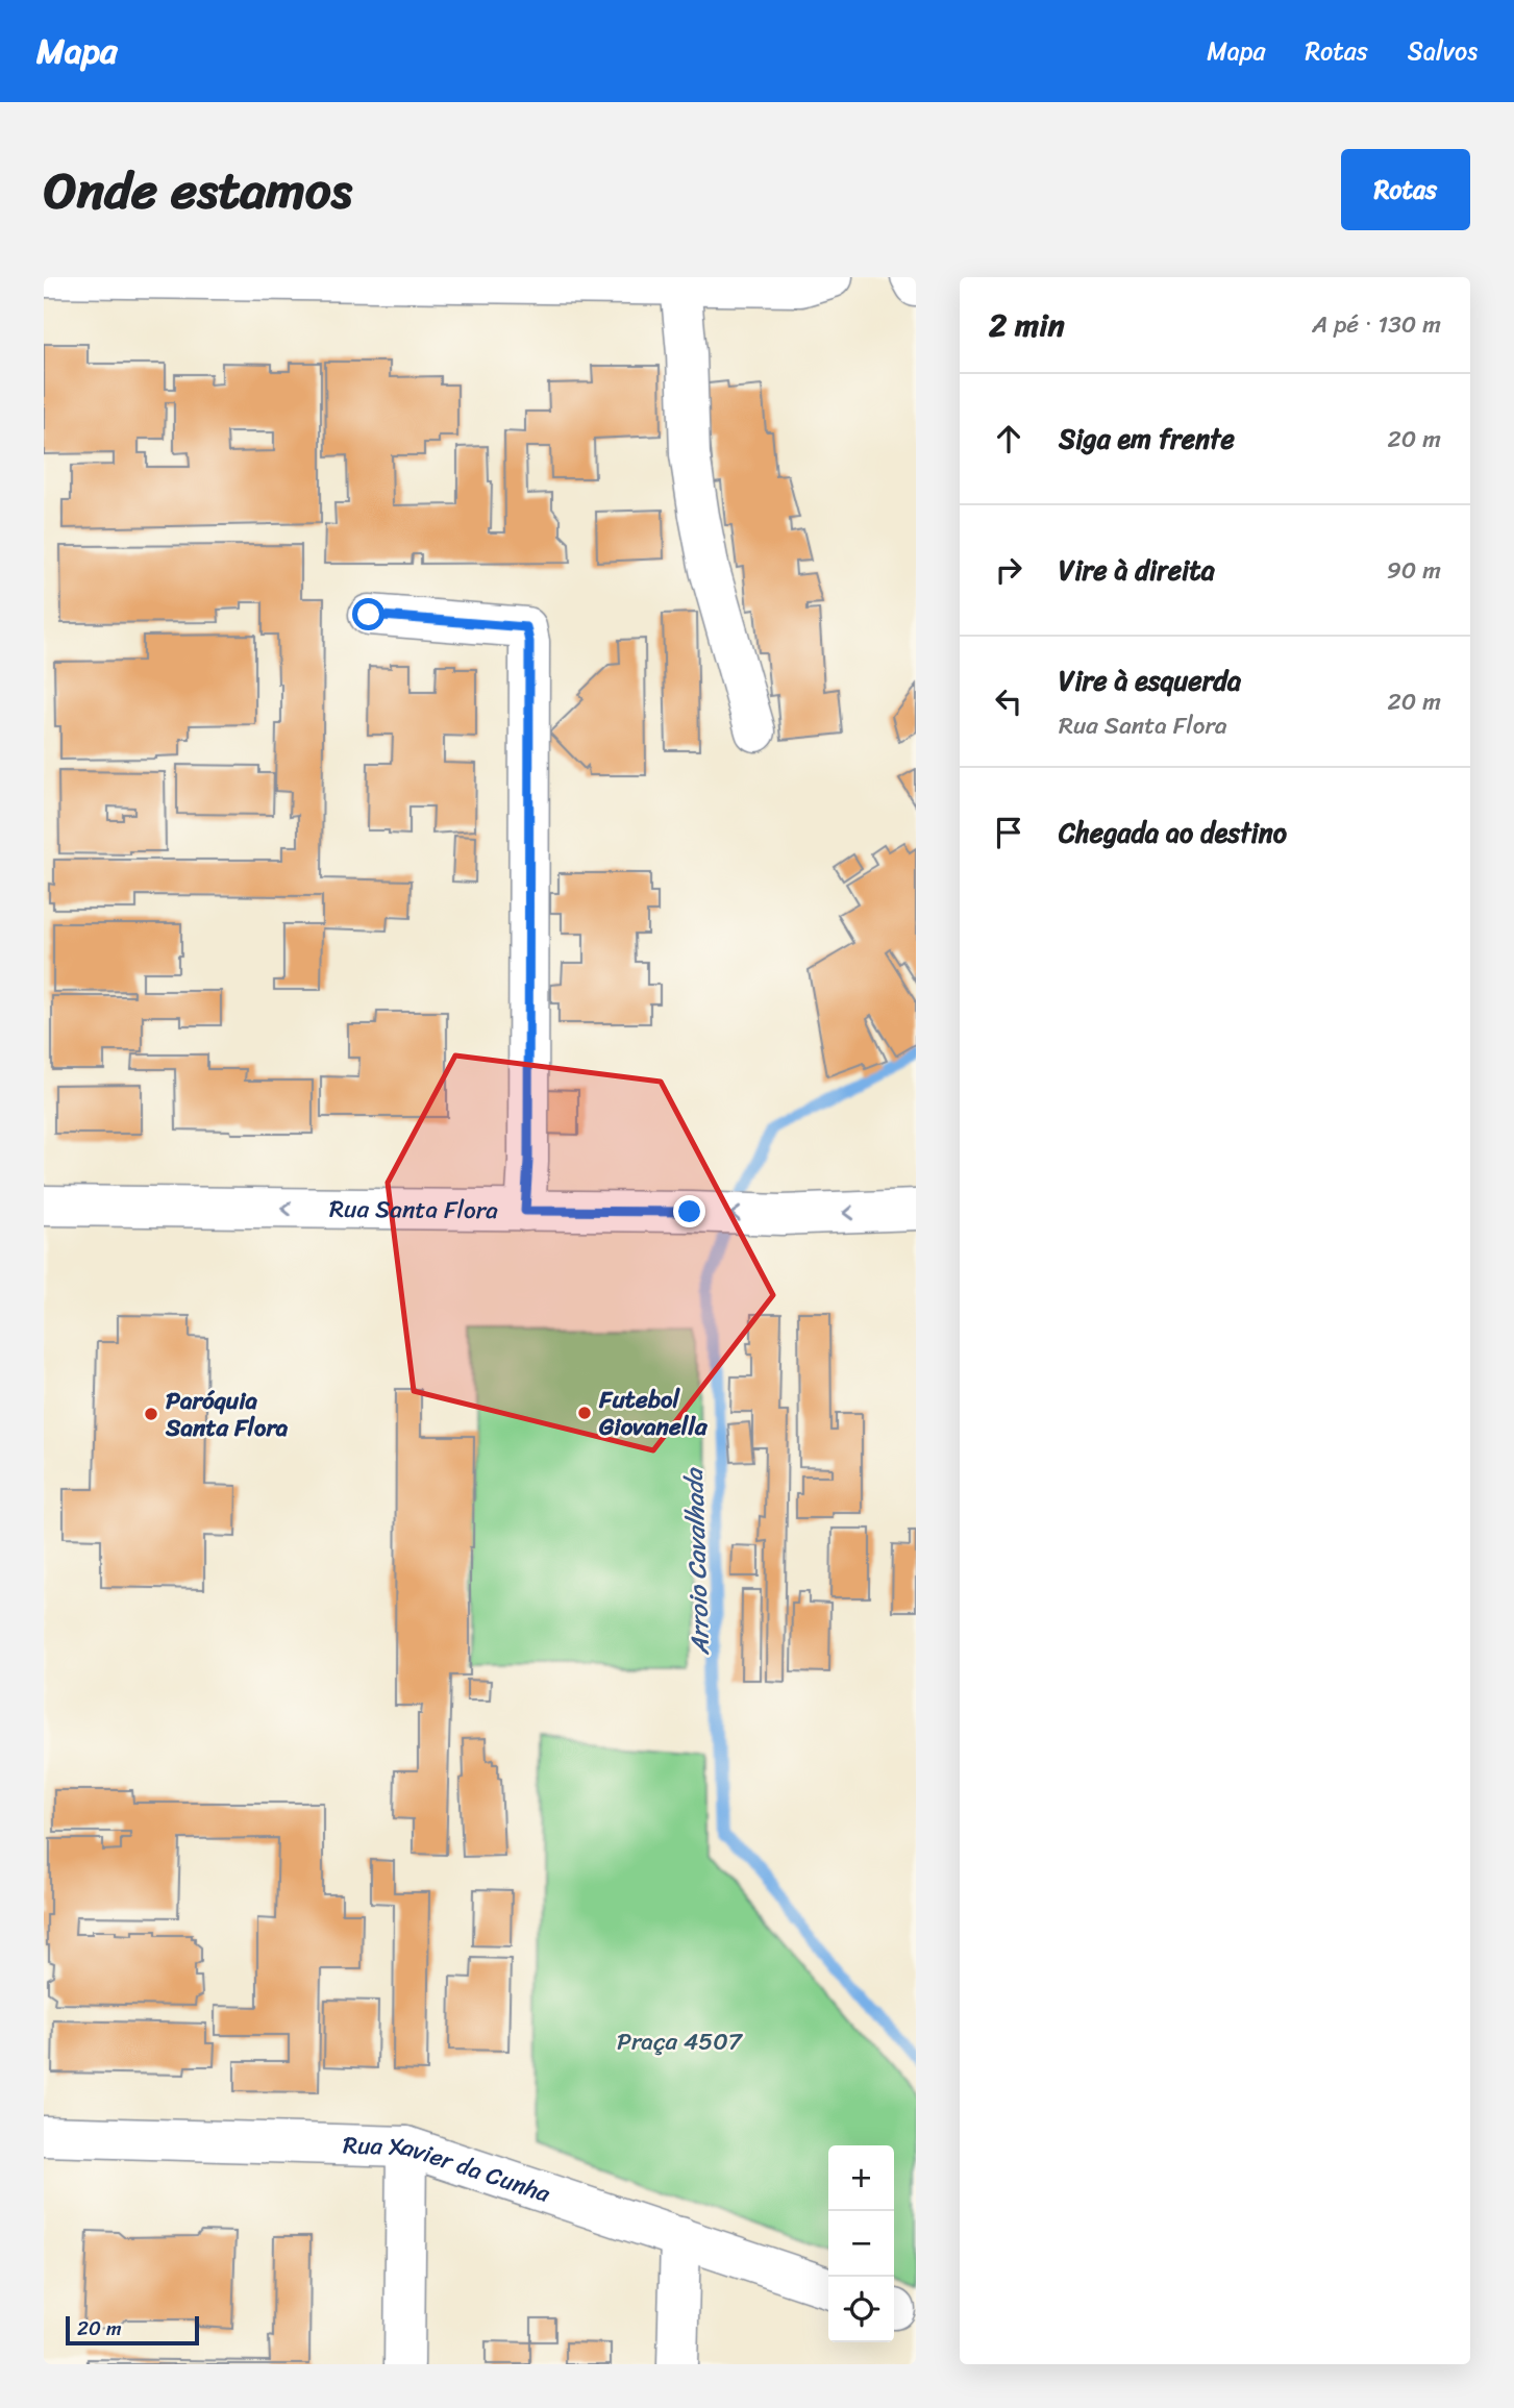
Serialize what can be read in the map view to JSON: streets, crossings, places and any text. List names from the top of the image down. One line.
{"streets":{"street":["Rua Santa Flora","Rua Xavier da Cunha"]},"one_way":["Rua Santa Flora"],"water":["Arroio Cavalhada"],"parks":["Praça 4507"],"places":["Futebol Giovanella","Paróquia Santa Flora"],"scale_bar":"20 m","page":{"header":"Mapa","nav":["Mapa","Rotas","Salvos"],"title":"Onde estamos","buttons":"Rotas","heading":["2 min","A pé · 130 m"],"list":[["Siga em frente","20 m"],["Vire à direita","90 m"],["Vire à esquerda","Rua Santa Flora","20 m"],"Chegada ao destino"],"map_buttons":["+","−"],"scale":"20 m"}}
